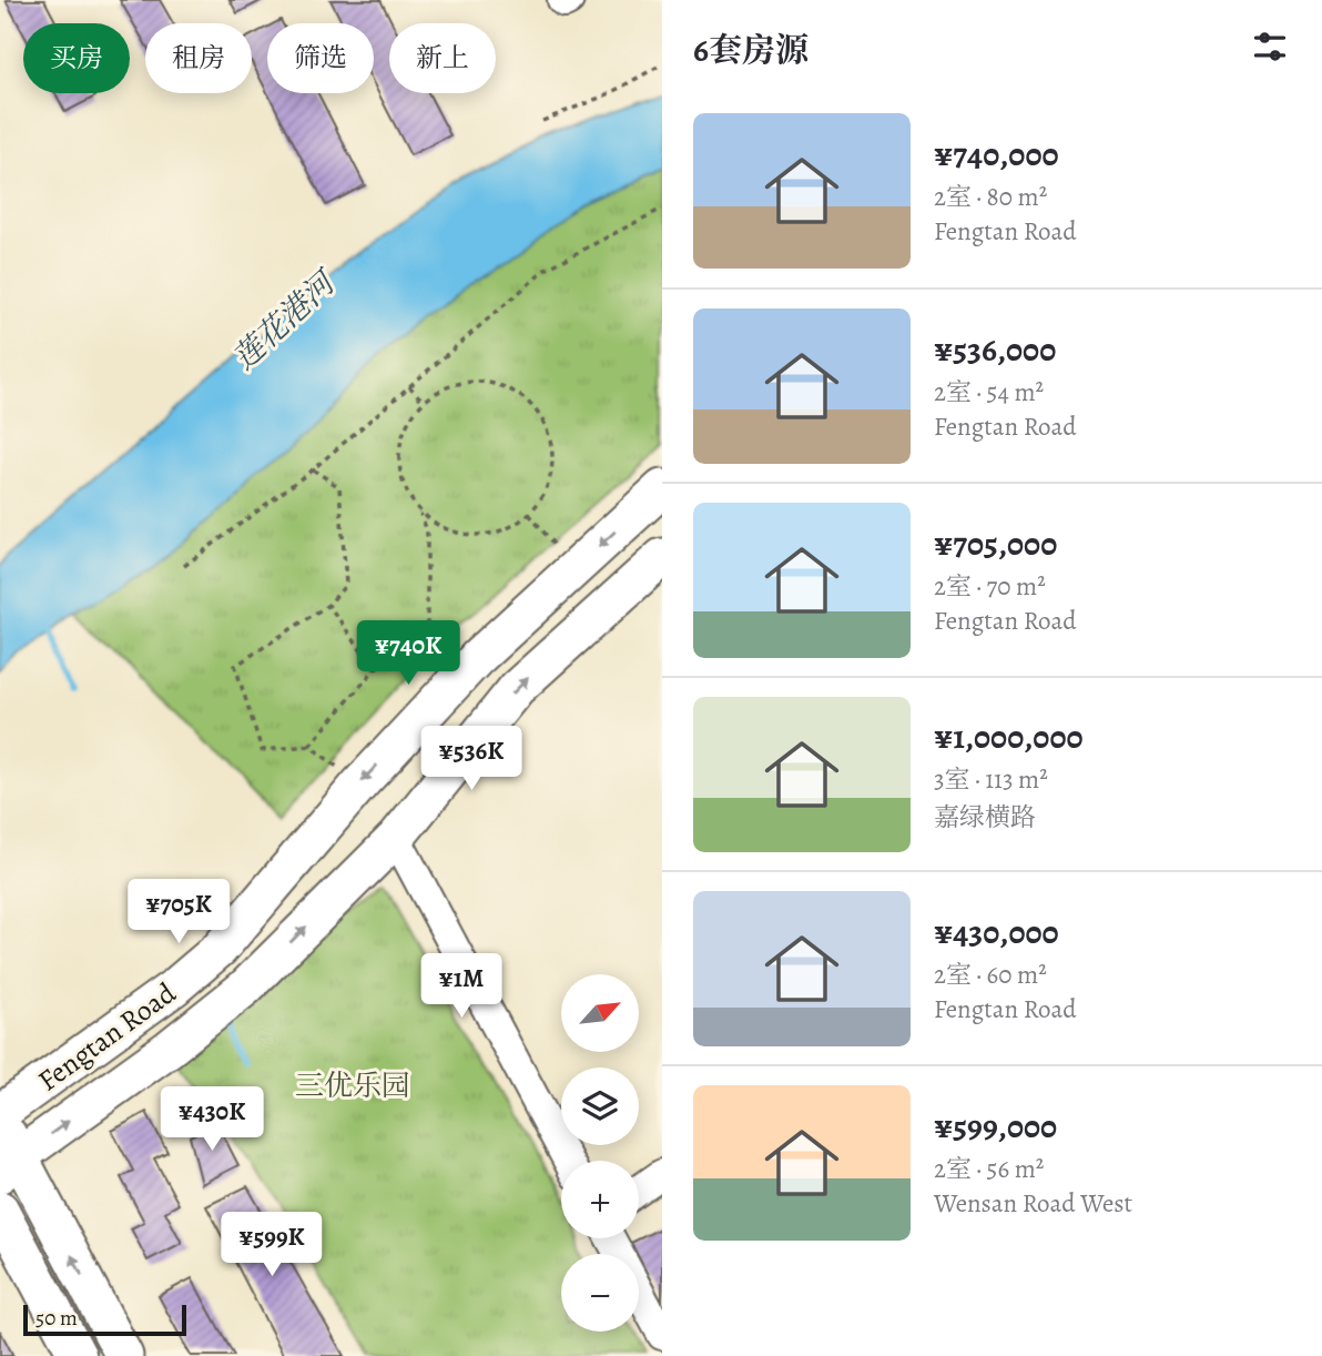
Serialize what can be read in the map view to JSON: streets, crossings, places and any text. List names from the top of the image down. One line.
{"streets":{"main road":["Fengtan Road"]},"water":["莲花港河"],"parks":["三优乐园"],"scale_bar":"50 m","north":"top right","page":{"heading":"6套房源","chip":["买房","租房","筛选","新上"],"list":[{"name":"¥740,000","note":"2室 · 80 m² · Fengtan Road"},{"name":"¥536,000","note":"2室 · 54 m² · Fengtan Road"},{"name":"¥705,000","note":"2室 · 70 m² · Fengtan Road"},{"name":"¥1,000,000","note":"3室 · 113 m² · 嘉绿横路"},{"name":"¥430,000","note":"2室 · 60 m² · Fengtan Road"},{"name":"¥599,000","note":"2室 · 56 m² · Wensan Road West"}],"price":["¥740K","¥536K","¥705K","¥1M","¥430K","¥599K"],"map_buttons":["+","−"],"scale":"50 m"}}
